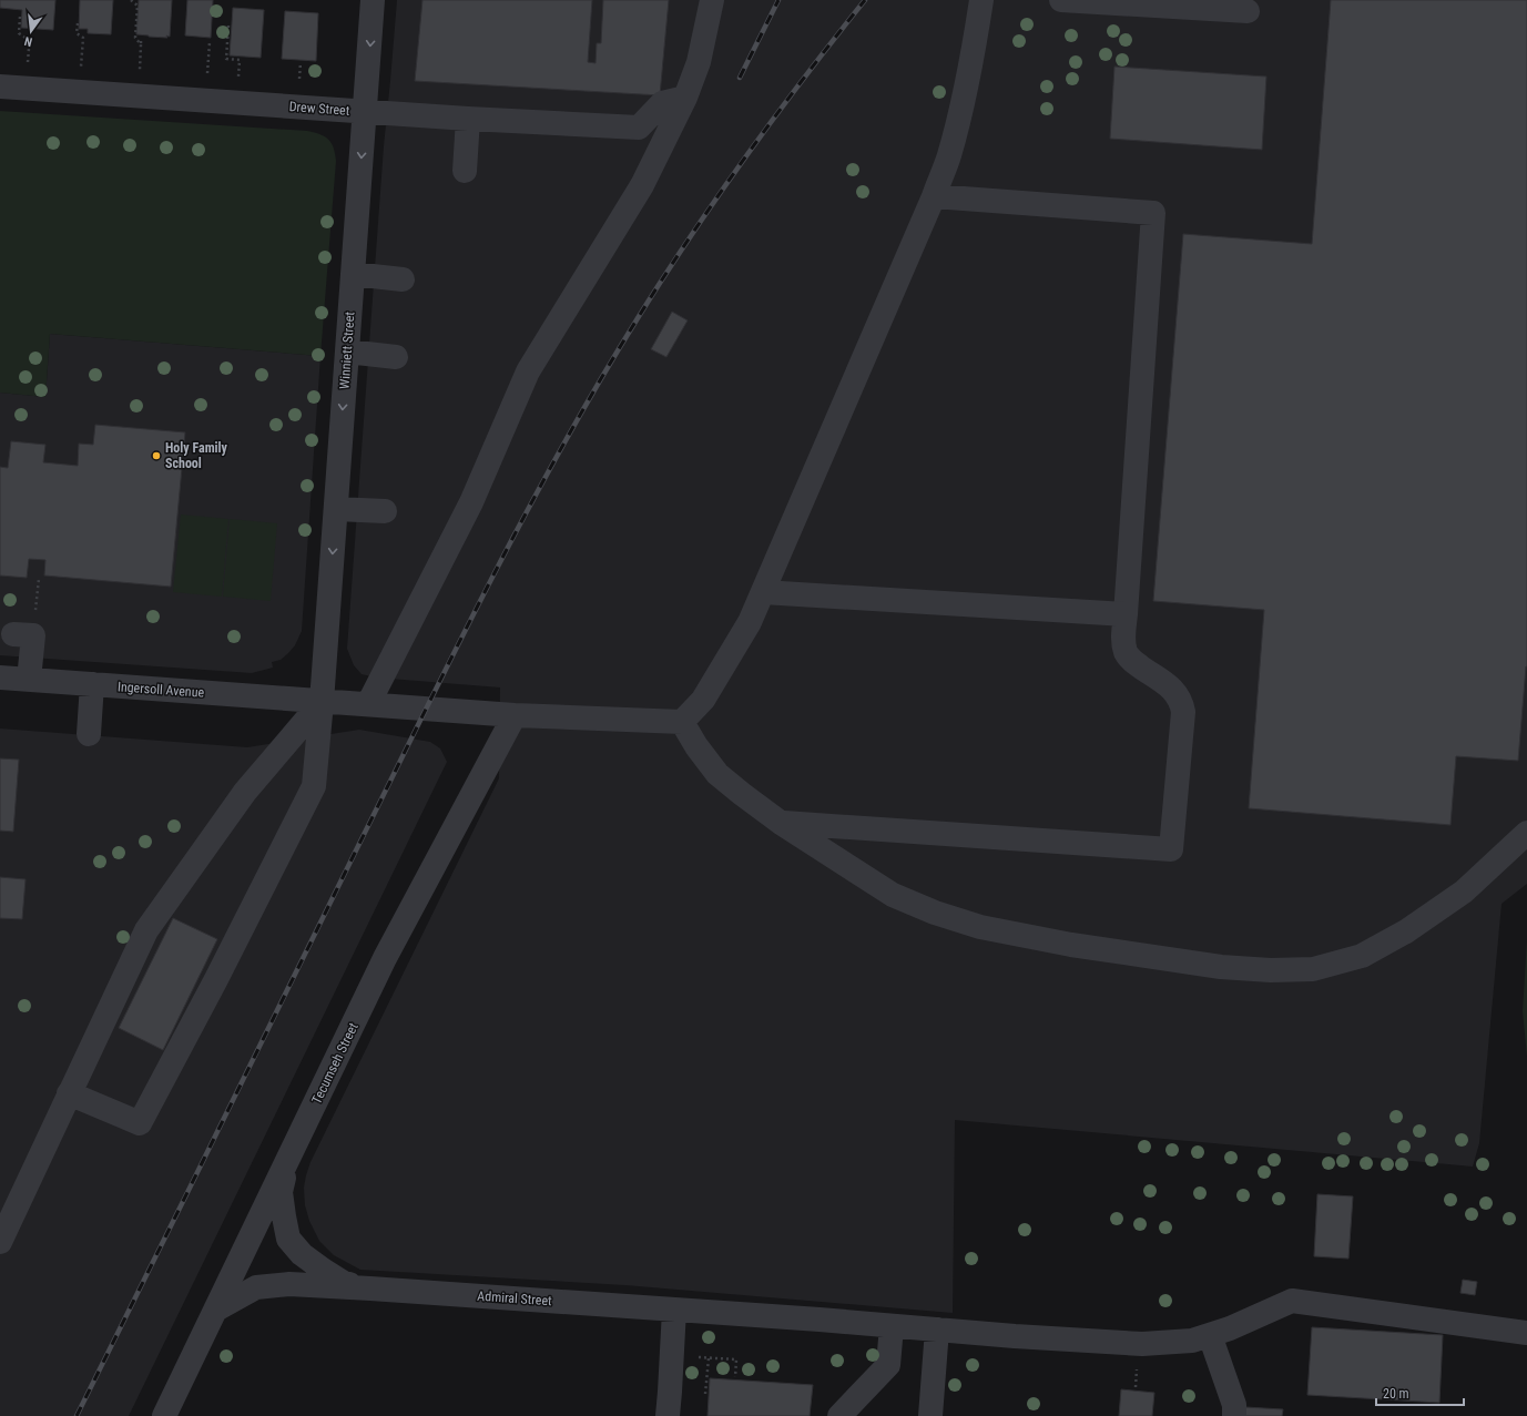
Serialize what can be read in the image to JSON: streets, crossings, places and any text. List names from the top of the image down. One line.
{"streets":{"street":["Drew Street","Winniett Street","Ingersoll Avenue","Tecumseh Street","Admiral Street"]},"crossings":[["Drew Street","Winniett Street"],["Winniett Street","Ingersoll Avenue"],["Ingersoll Avenue","Tecumseh Street"],["Tecumseh Street","Admiral Street"]],"places":["Holy Family School"],"scale_bar":"20 m","north":"bottom"}
